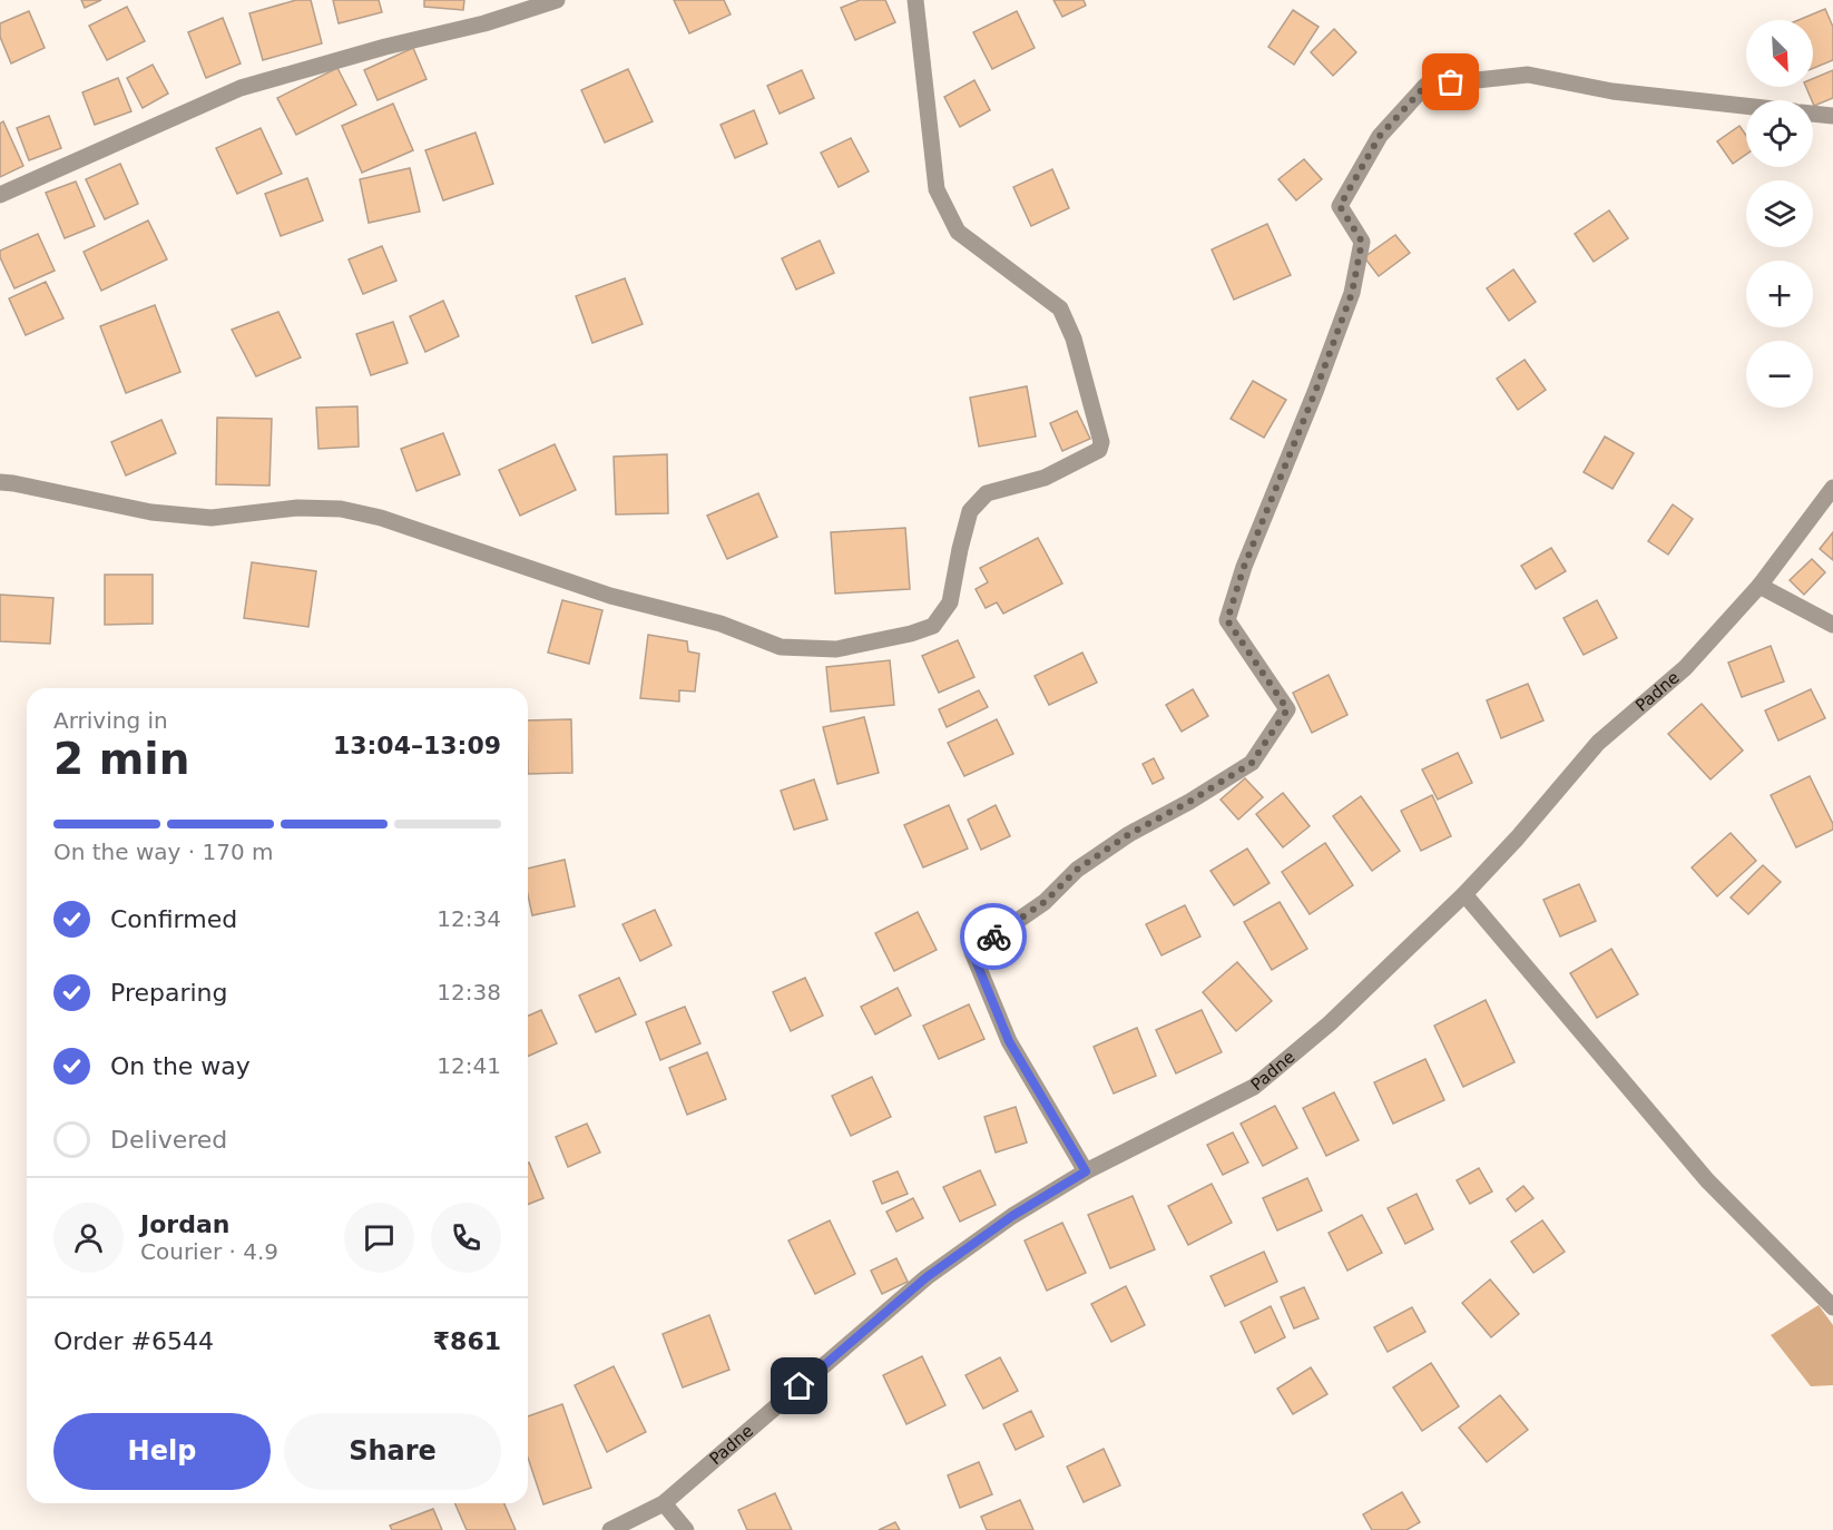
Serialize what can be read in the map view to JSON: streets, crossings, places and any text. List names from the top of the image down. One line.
{"streets":{"street":["Padne"]},"north":"bottom right","page":{"map_buttons":["+","−"],"heading":["2 min","Arriving in","13:04–13:09"],"panel":["Jordan","Courier · 4.9","Order #6544","₹861"],"bar":"On the way · 170 m","list":[["Confirmed","12:34"],["Preparing","12:38"],["On the way","12:41"],"Delivered"],"buttons":["Help","Share"]}}
